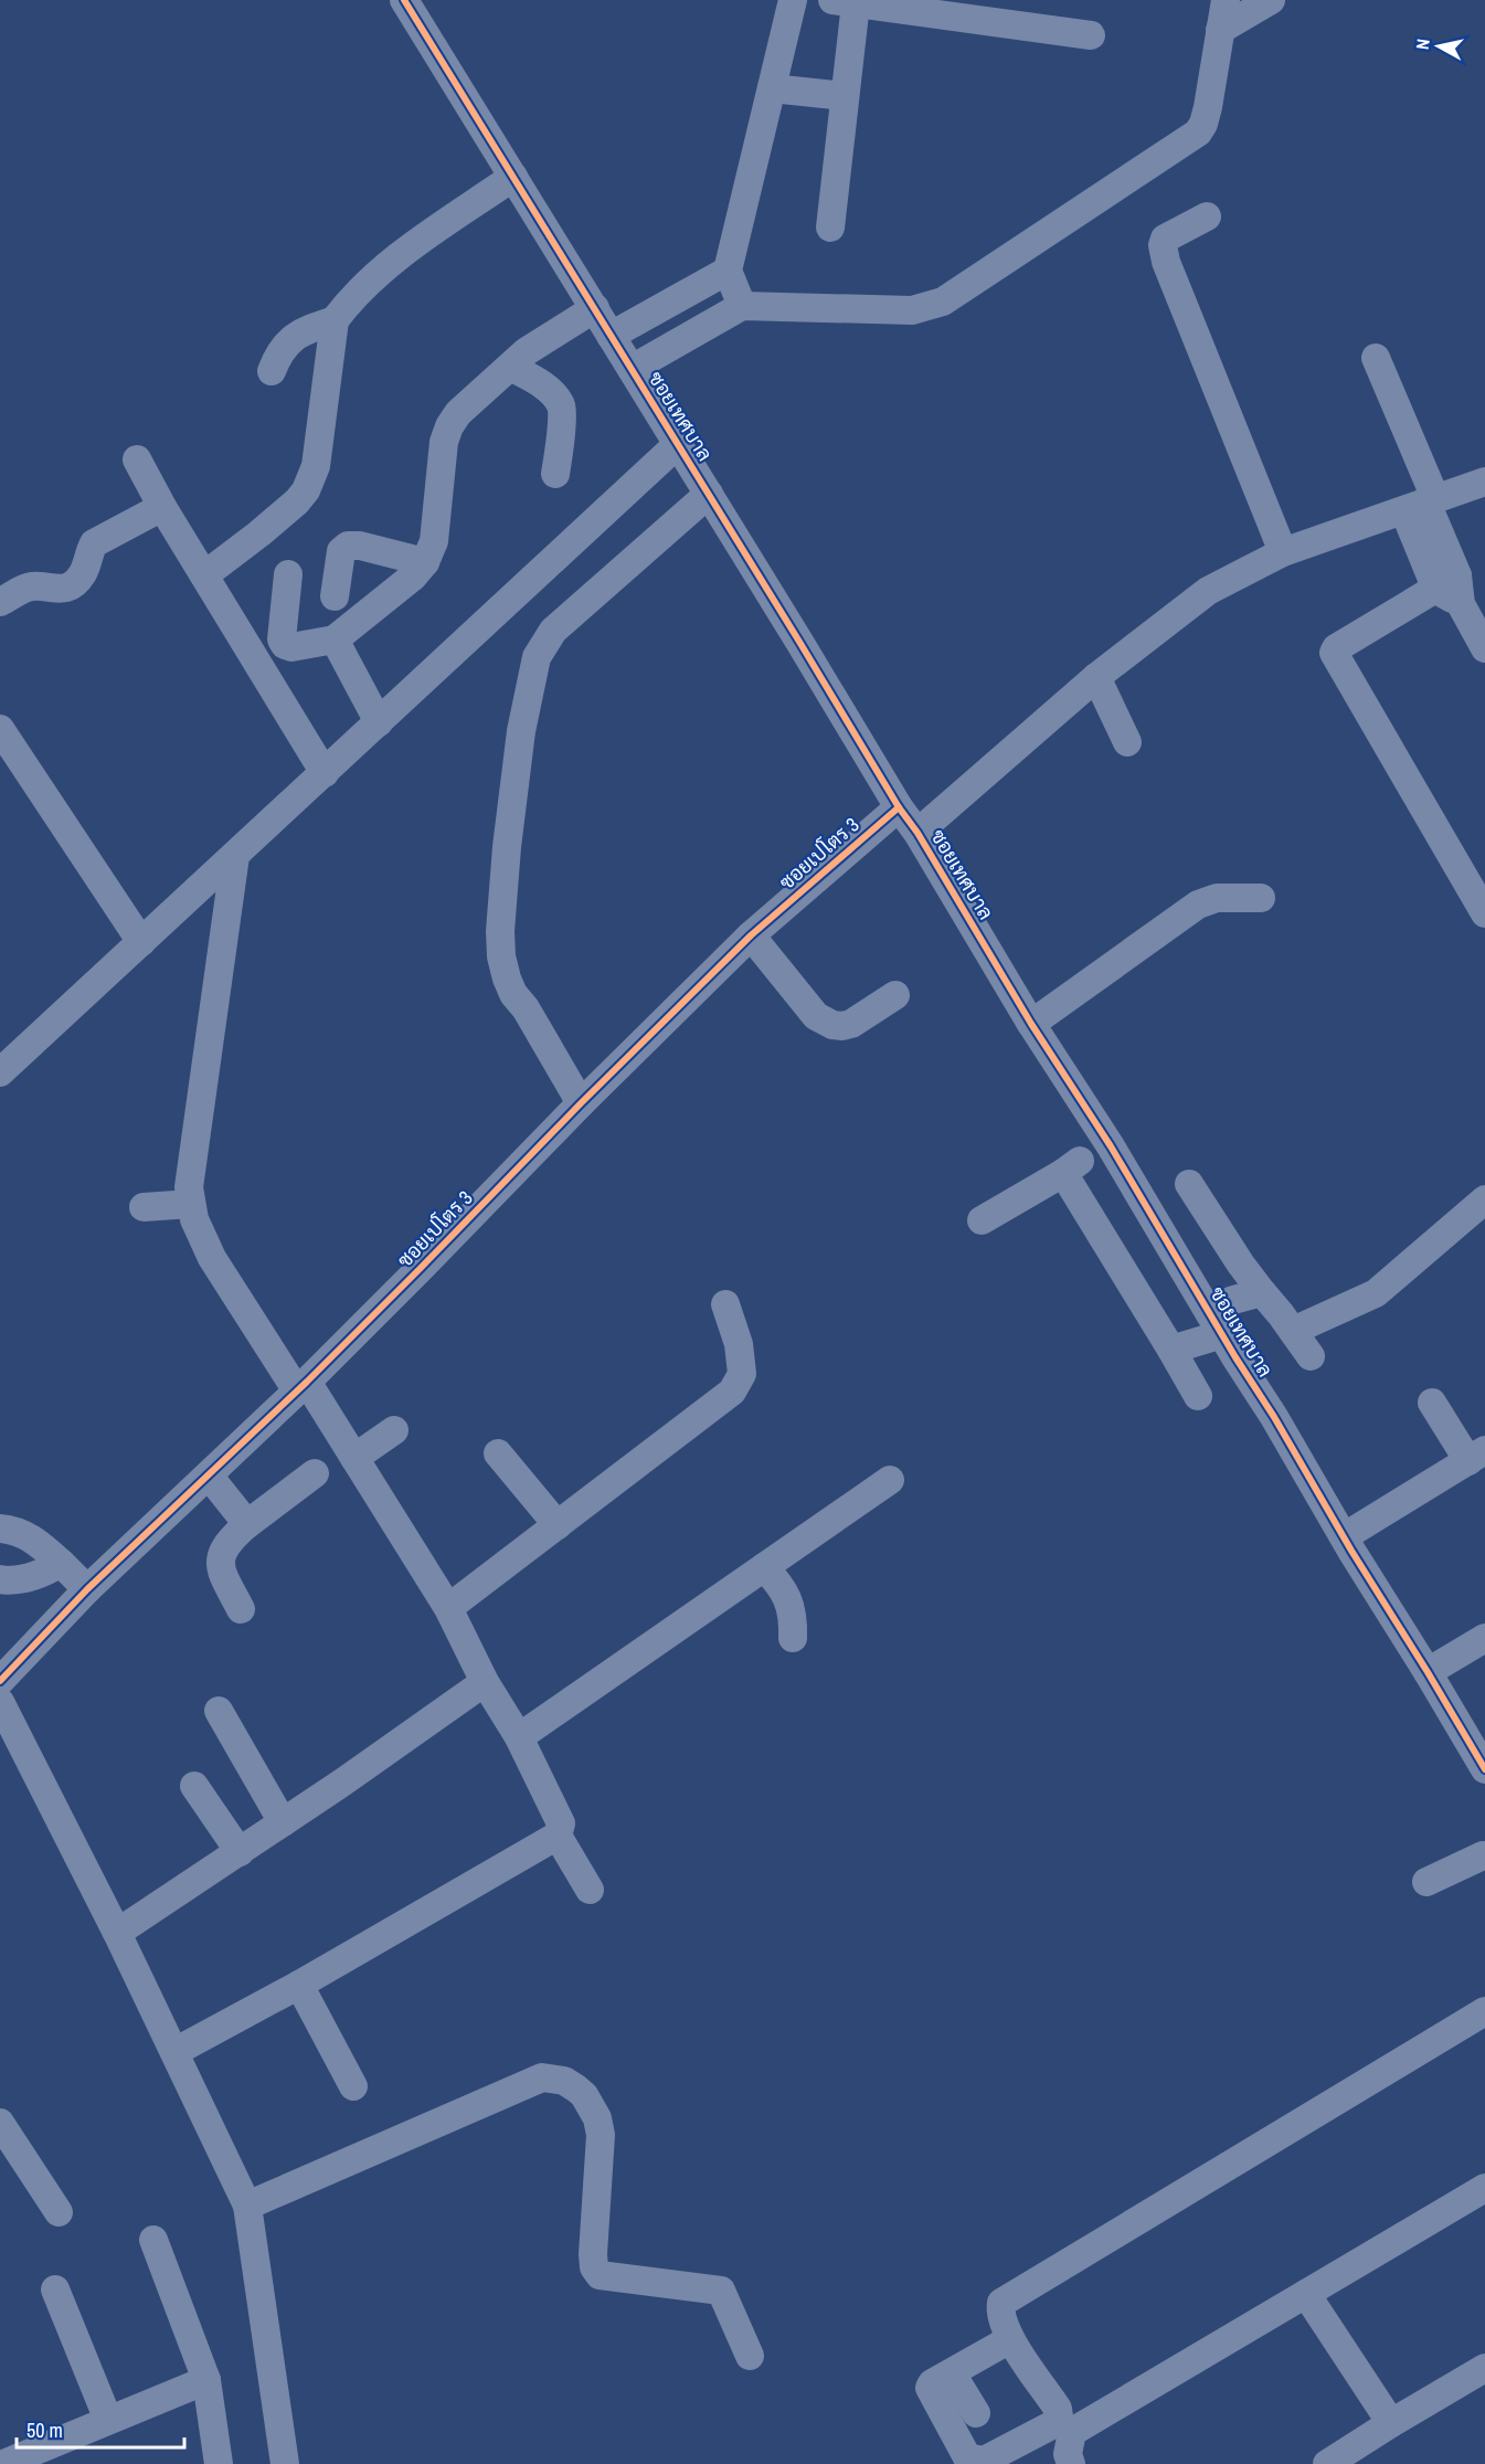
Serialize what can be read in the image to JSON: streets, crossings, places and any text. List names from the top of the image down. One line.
{"streets":{"street":["ซอยเทศบาล","ซอยเปโตร 3"]},"crossings":[["ซอยเทศบาล","ซอยเปโตร 3"]],"scale_bar":"50 m","north":"left"}
